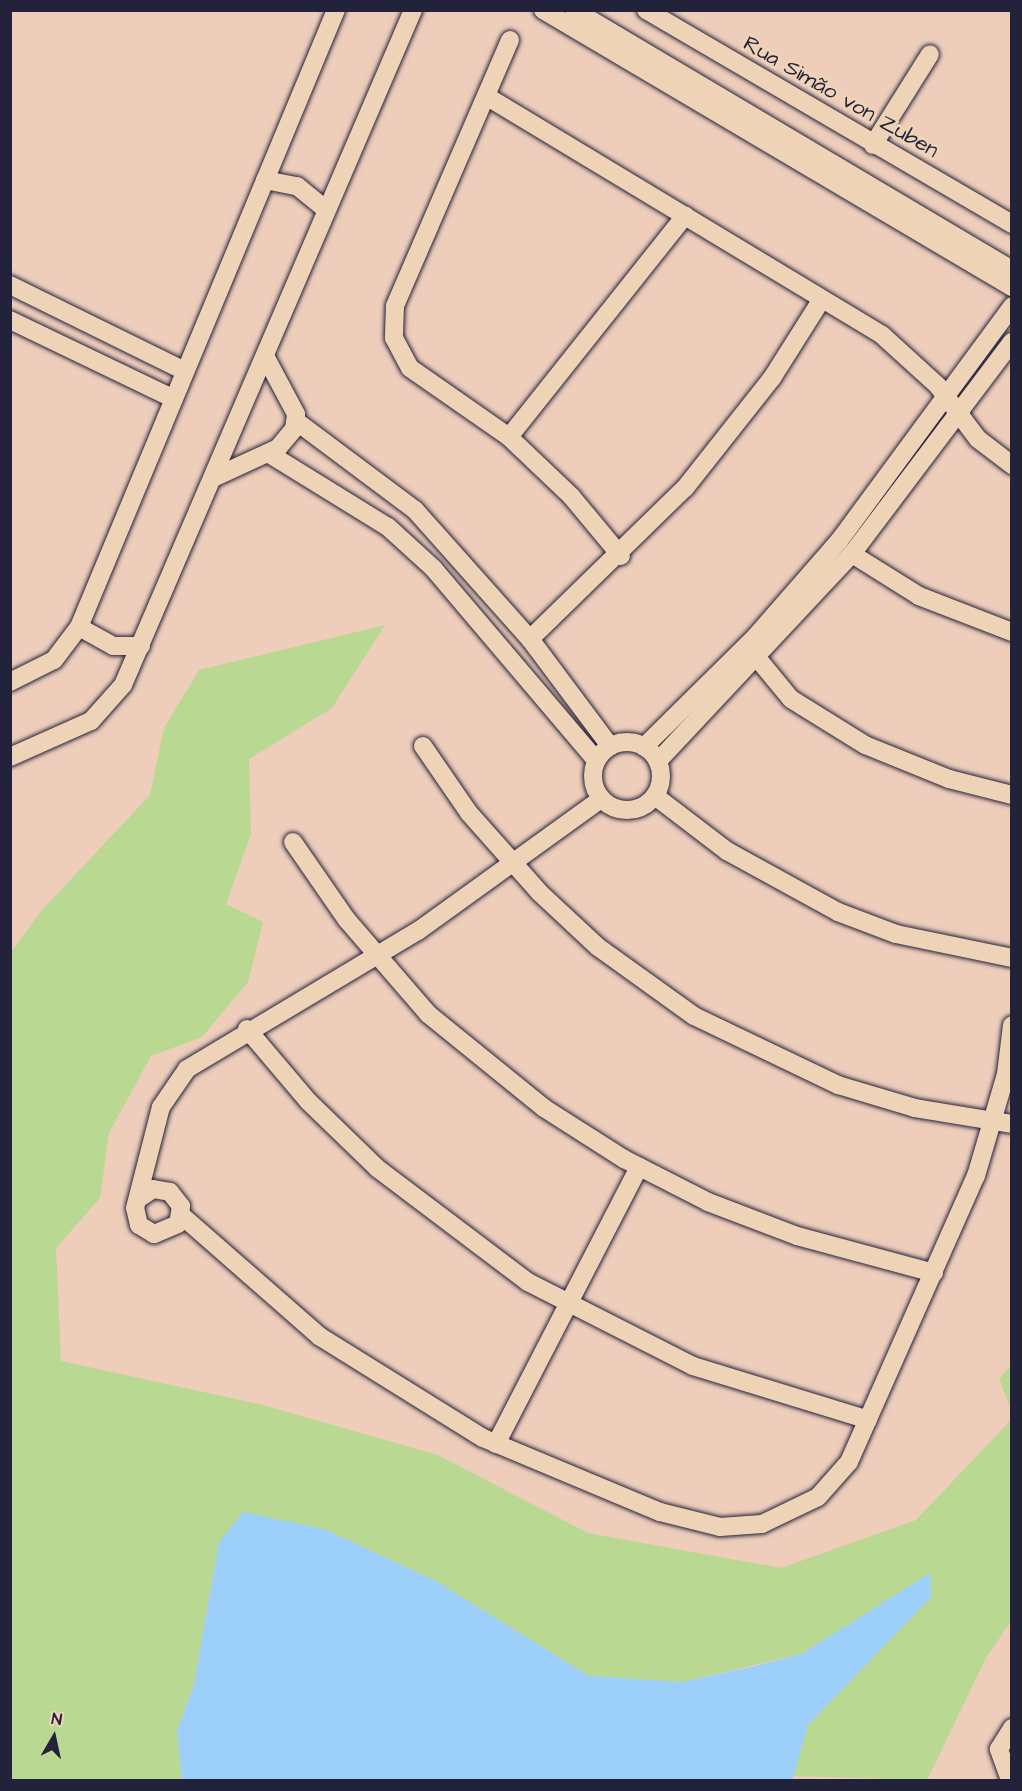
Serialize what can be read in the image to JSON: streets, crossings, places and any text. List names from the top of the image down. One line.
{"streets":{"street":["Rua Simão von Zuben"]},"north":"top"}
